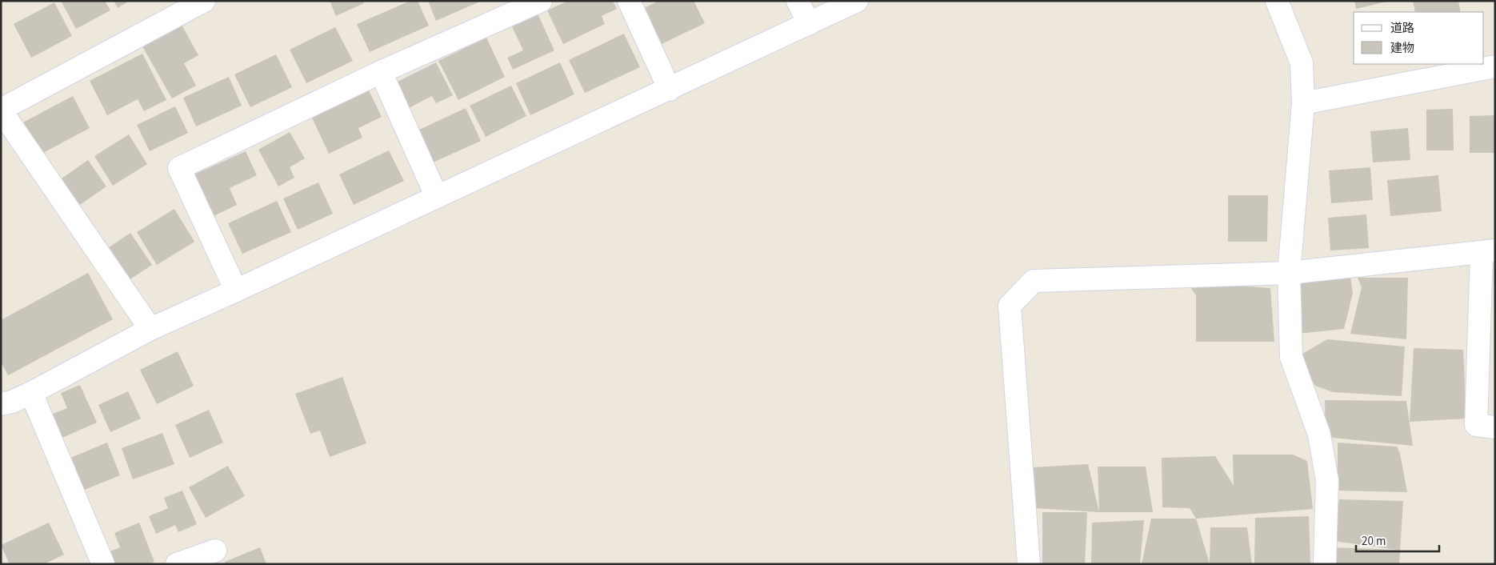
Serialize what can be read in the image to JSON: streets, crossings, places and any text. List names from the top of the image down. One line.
{"legend":["道路","建物"],"scale_bar":"20 m"}
